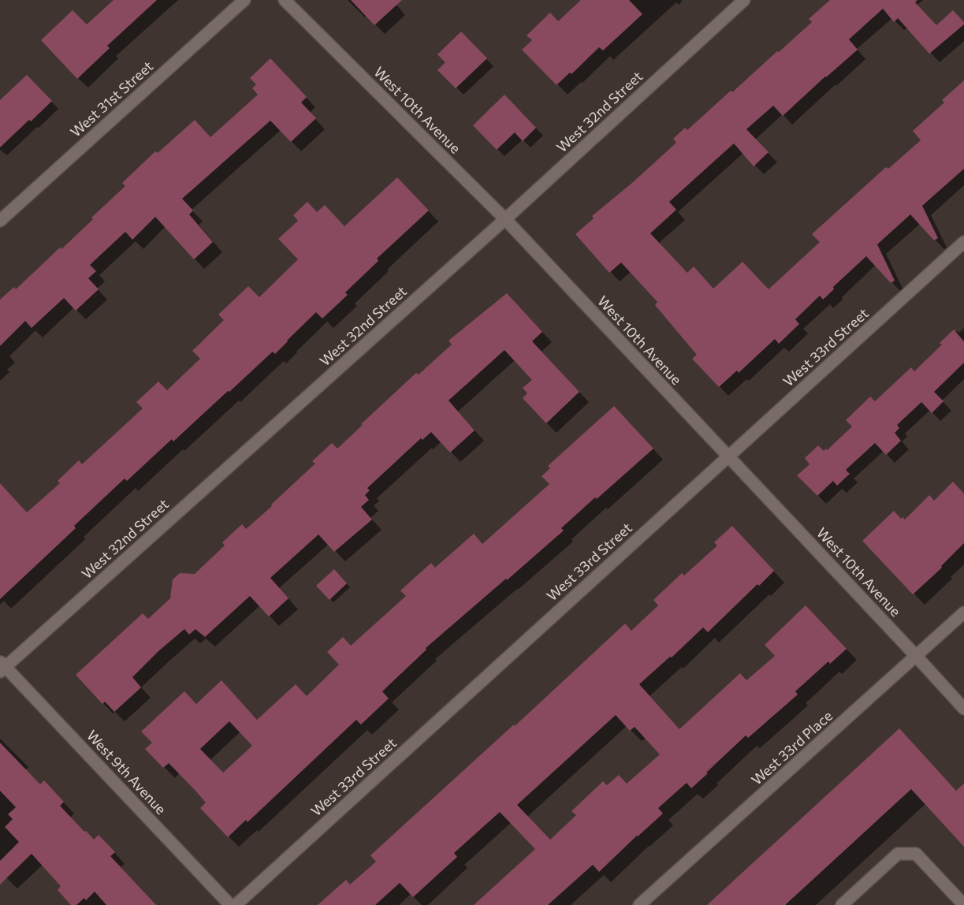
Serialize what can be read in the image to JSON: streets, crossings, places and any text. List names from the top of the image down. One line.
{"streets":{"street":["West 31st Street","West 10th Avenue","West 32nd Street","West 33rd Street","West 33rd Place","West 9th Avenue"]},"crossings":[["West 10th Avenue","West 32nd Street"],["West 10th Avenue","West 33rd Street"],["West 10th Avenue","West 33rd Place"],["West 32nd Street","West 9th Avenue"]]}
